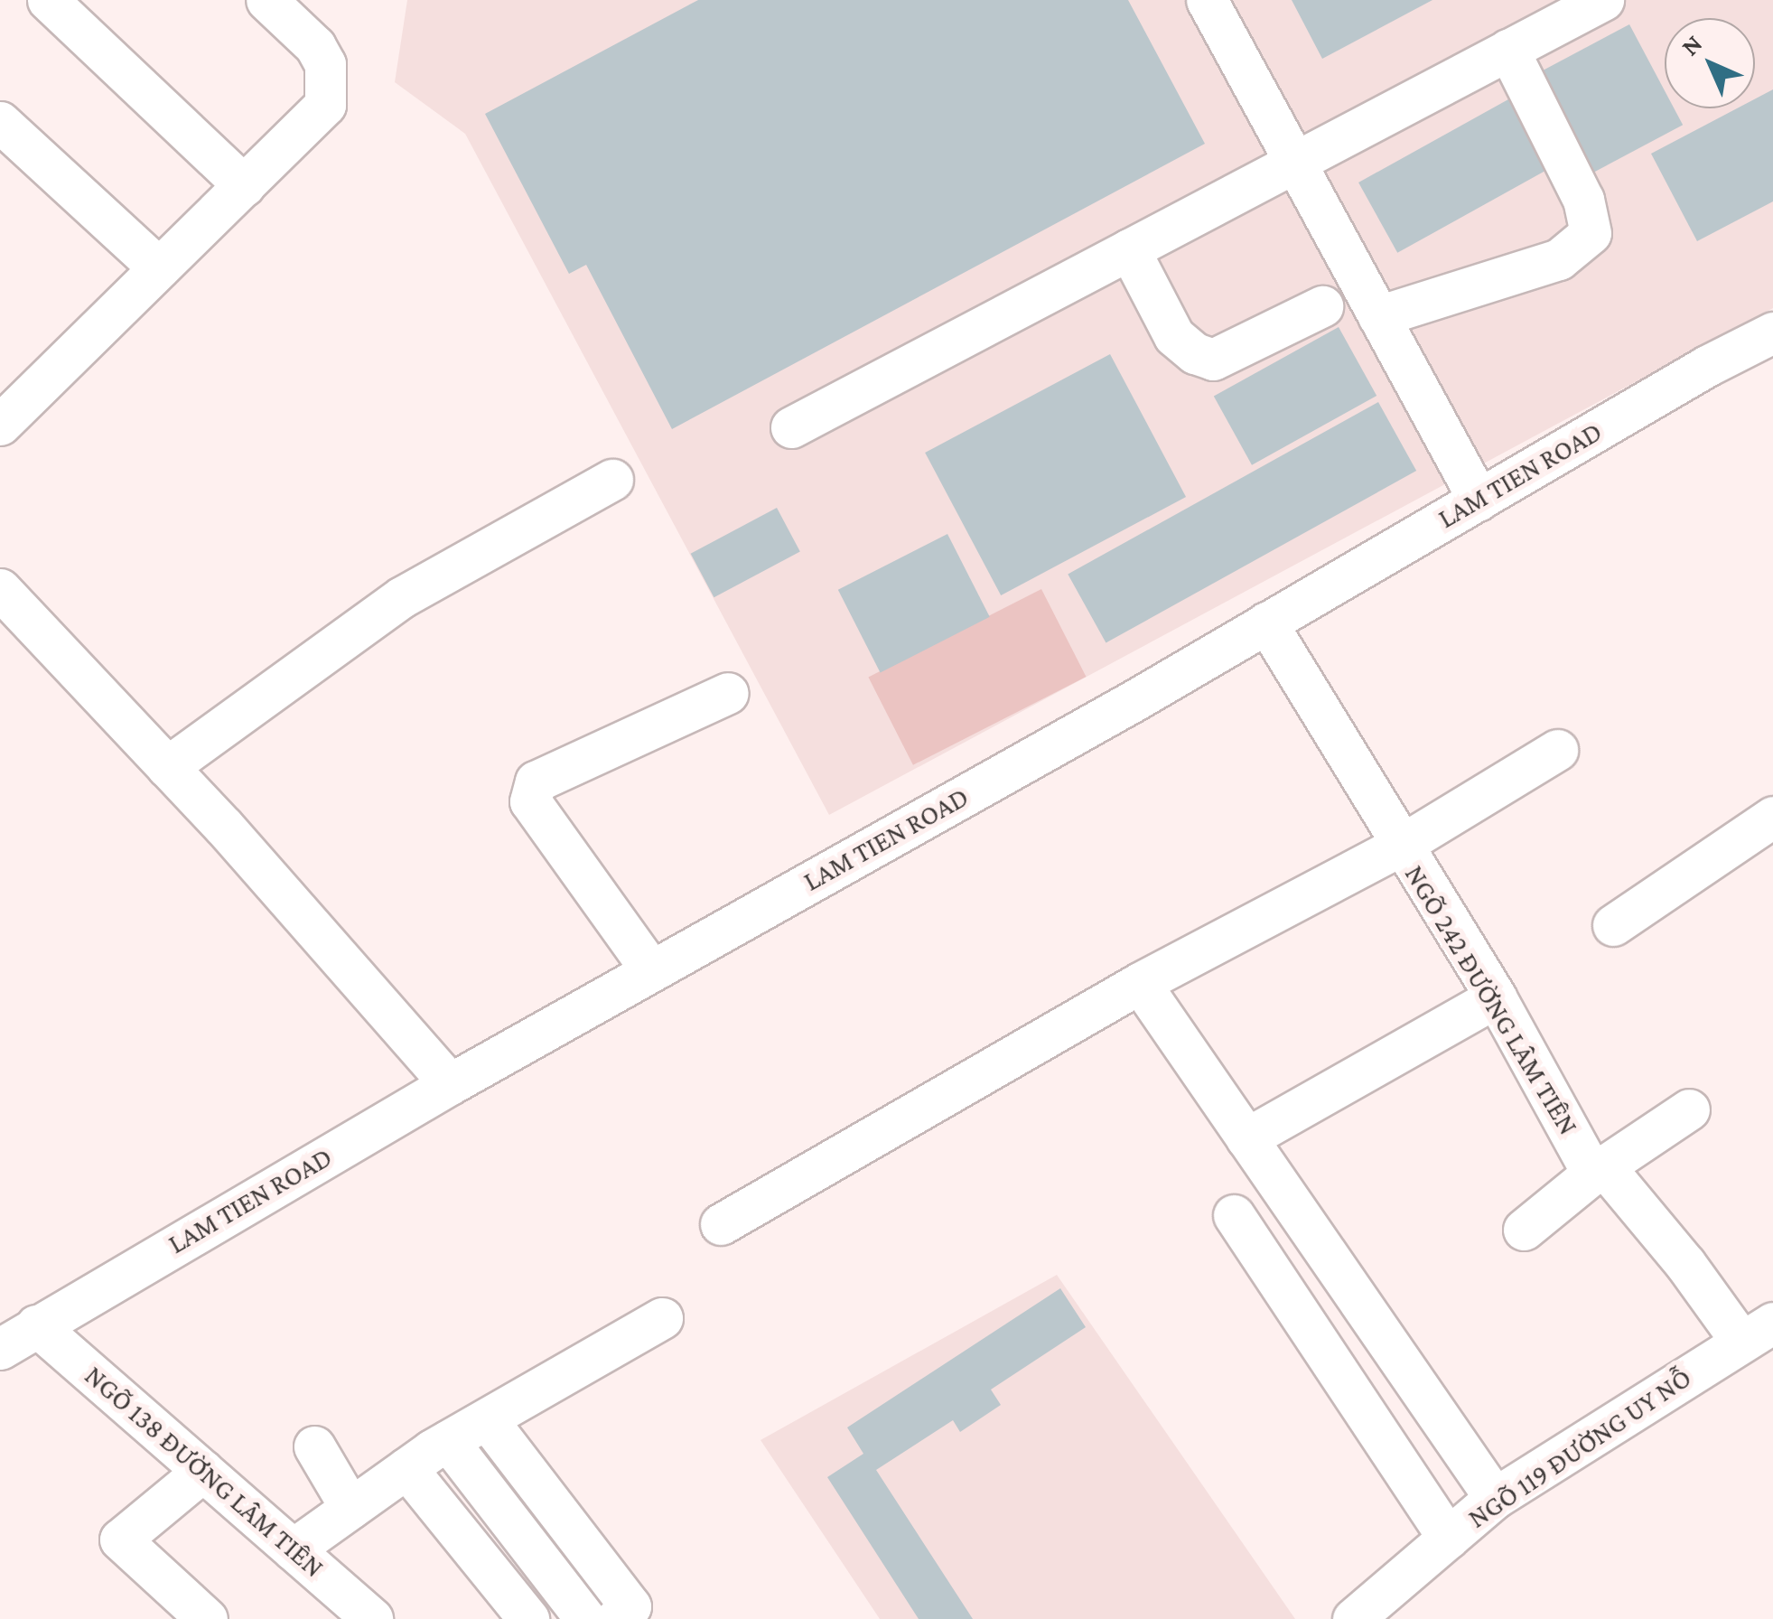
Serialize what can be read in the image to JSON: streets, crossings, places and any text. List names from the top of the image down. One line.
{"streets":{"street":["LAM TIEN ROAD","NGÕ 242 ĐƯỜNG LÂM TIÊN","NGÕ 119 ĐƯỜNG UY NỖ","NGÕ 138 ĐƯỜNG LÂM TIÊN"]},"crossings":[["LAM TIEN ROAD","NGÕ 242 ĐƯỜNG LÂM TIÊN"],["LAM TIEN ROAD","NGÕ 138 ĐƯỜNG LÂM TIÊN"],["NGÕ 242 ĐƯỜNG LÂM TIÊN","NGÕ 119 ĐƯỜNG UY NỖ"]],"north":"top left"}
